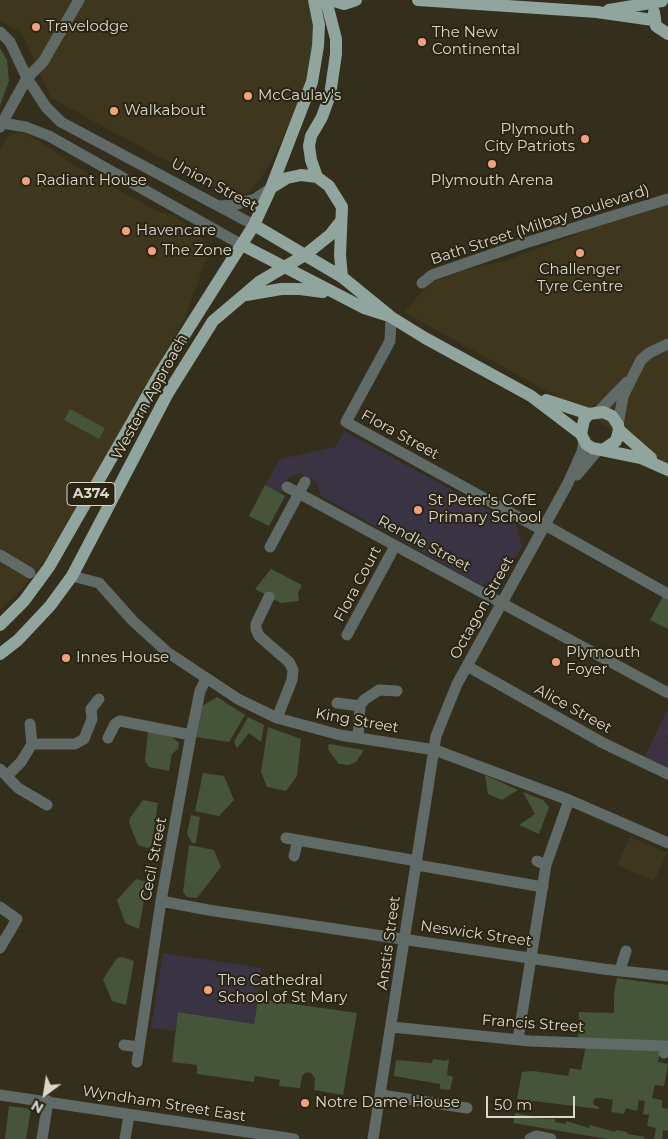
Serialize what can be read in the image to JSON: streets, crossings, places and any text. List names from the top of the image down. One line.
{"streets":{"main road":["Union Street","Western Approach","A374"],"street":["Bath Street (Milbay Boulevard)","Flora Street","Rendle Street","Flora Court","Octagon Street","Alice Street","King Street","Cecil Street","Neswick Street","Anstis Street","Francis Street","Wyndham Street East"]},"crossings":[["Union Street","Western Approach"],["Union Street","Flora Street"],["Union Street","A374"],["Union Street","Octagon Street"],["Western Approach","A374"],["Western Approach","King Street"],["Flora Street","Octagon Street"],["Rendle Street","Flora Court"],["Rendle Street","Octagon Street"],["Octagon Street","Alice Street"],["Octagon Street","King Street"],["Octagon Street","Anstis Street"],["King Street","Cecil Street"],["King Street","Anstis Street"],["Cecil Street","Neswick Street"],["Neswick Street","Anstis Street"],["Anstis Street","Francis Street"]],"places":["Travelodge","The New Continental","McCaulay's","Walkabout","Plymouth City Patriots","Plymouth Arena","Radiant House","Havencare","The Zone","Challenger Tyre Centre","St Peter's CofE Primary School","Innes House","Plymouth Foyer","The Cathedral School of St Mary","Notre Dame House"],"scale_bar":"50 m","north":"bottom left"}
